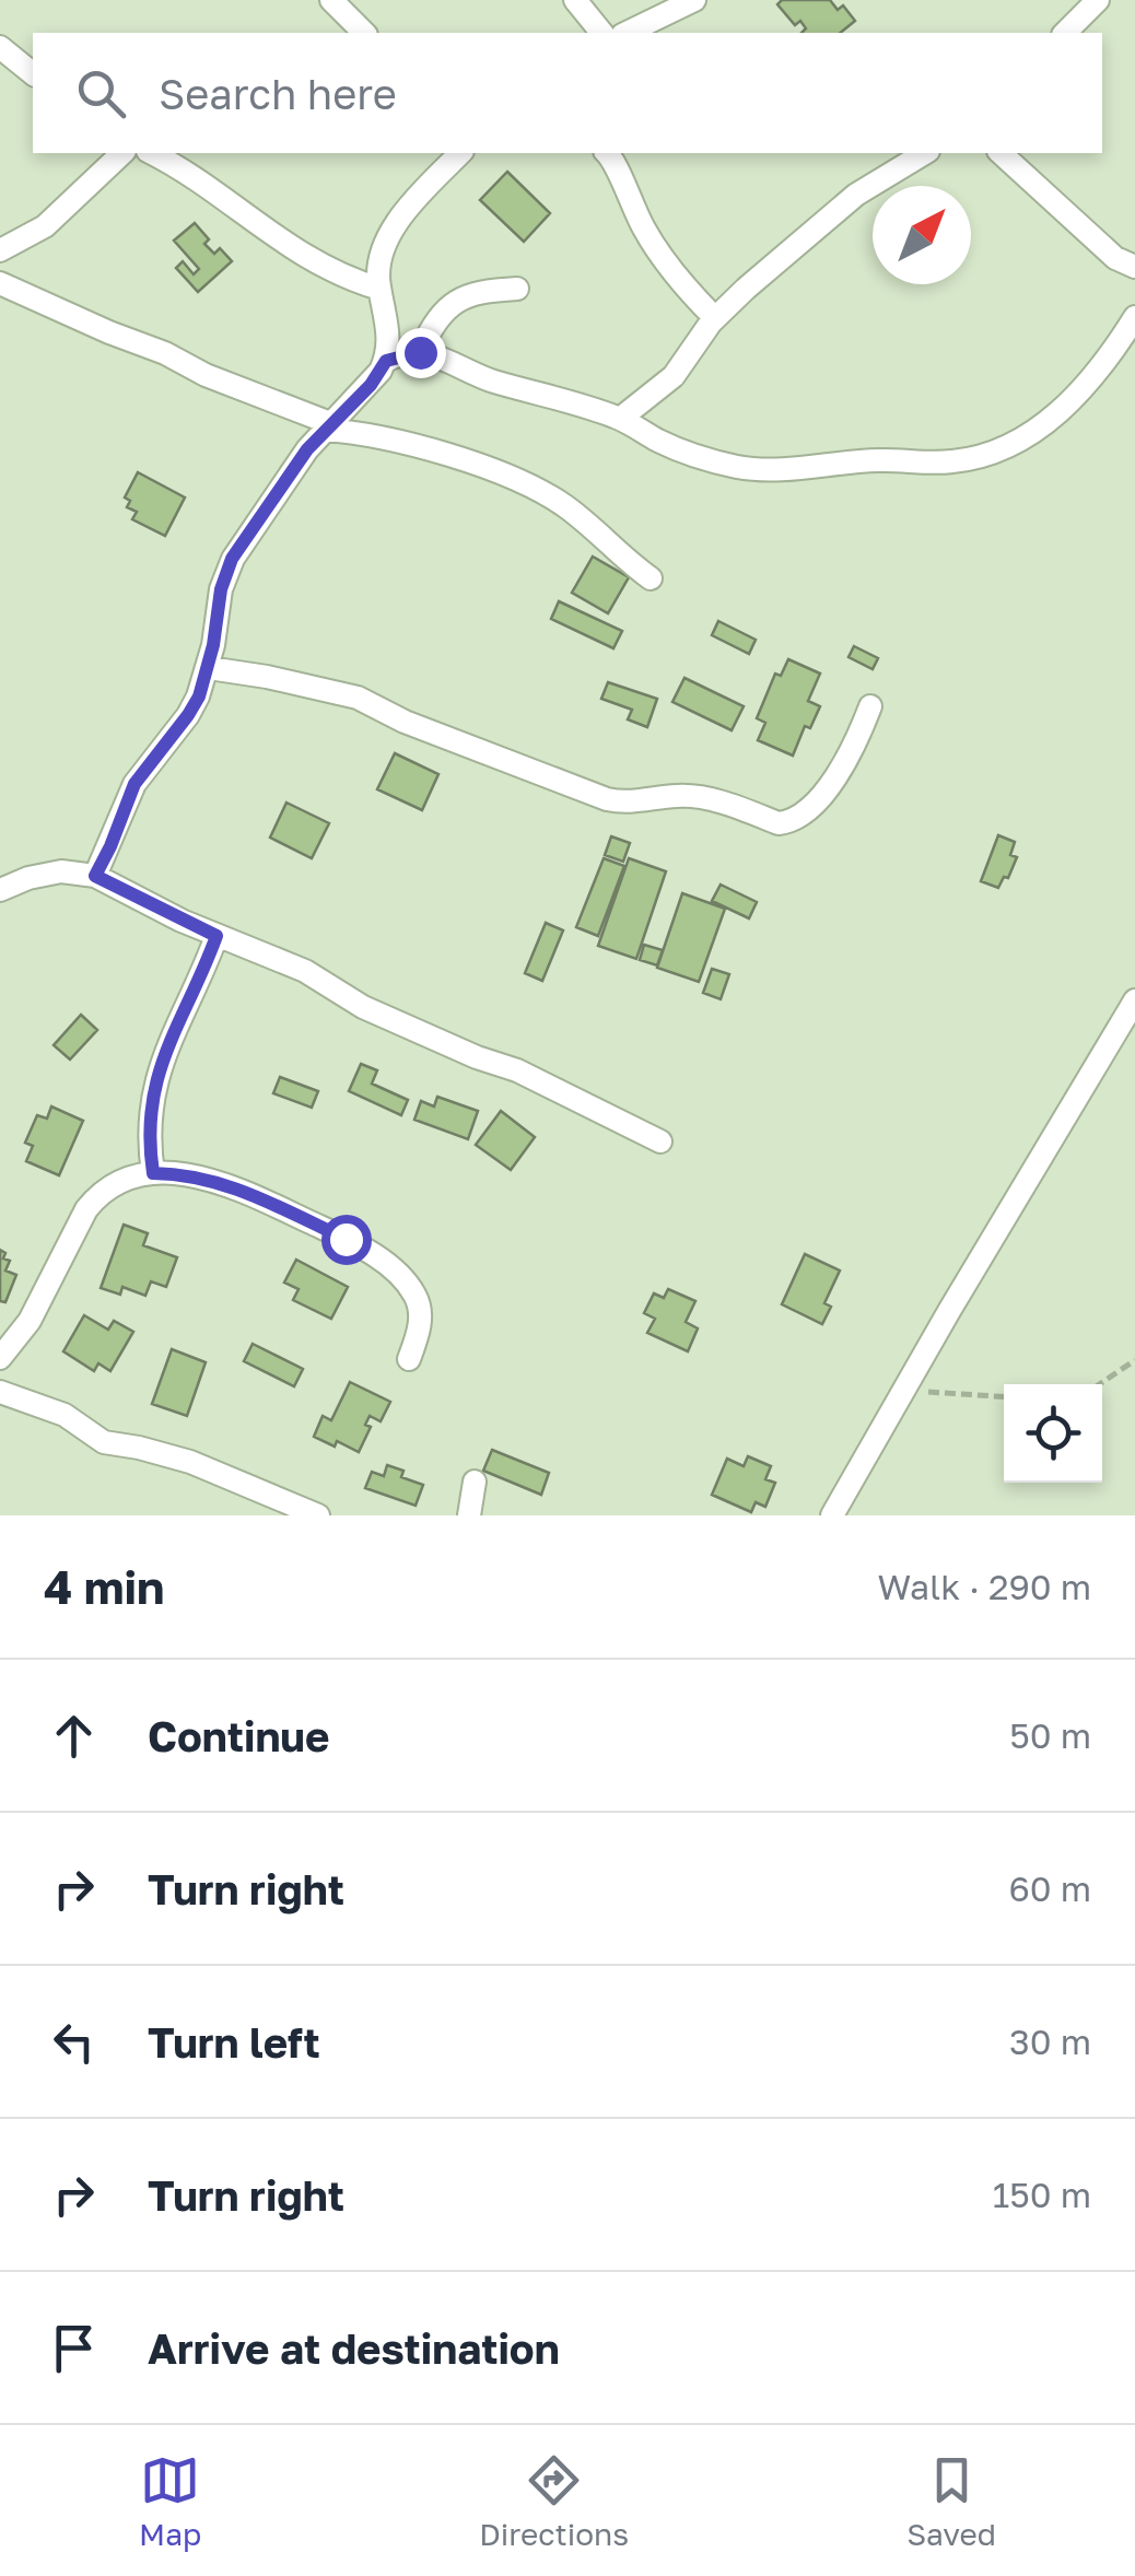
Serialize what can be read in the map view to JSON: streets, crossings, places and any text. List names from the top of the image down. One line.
{"north":"top right","page":{"search":"Search here","heading":["4 min","Walk · 290 m"],"list":[["Continue","50 m"],["Turn right","60 m"],["Turn left","30 m"],["Turn right","150 m"],"Arrive at destination"],"nav":["Map","Directions","Saved"]}}
